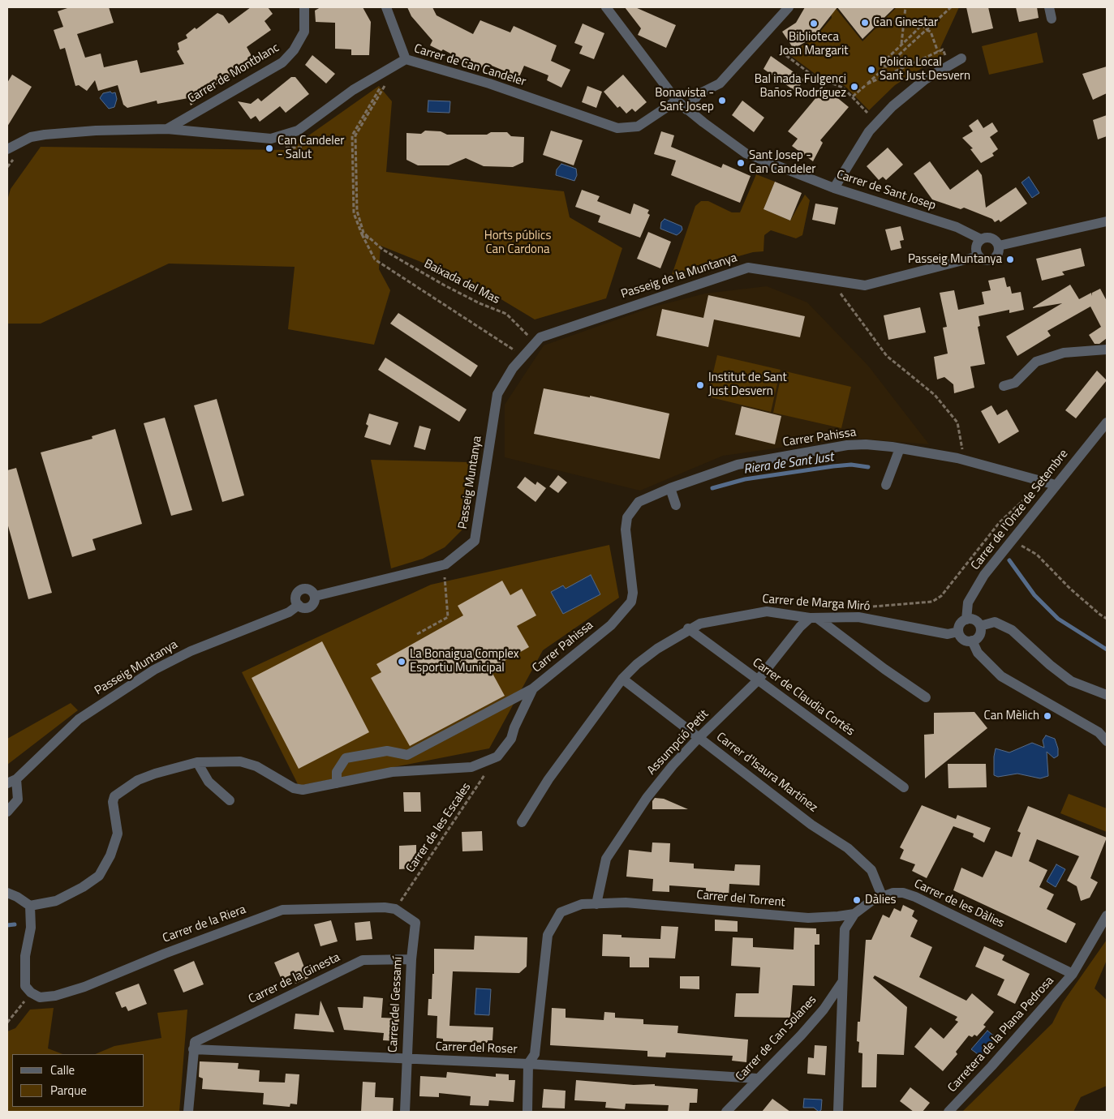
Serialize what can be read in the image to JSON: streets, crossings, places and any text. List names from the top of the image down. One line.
{"streets":{"street":["Carrer de Can Candeler","Carrer de Montblanc","Carrer de Sant Josep","Passeig de la Muntanya","Carrer Pahissa","Passeig Muntanya","Carrer de l'Onze de Setembre","Carrer de Marga Miró","Carrer de Claudia Cortés","Assumpció Petit","Carrer d'Isaura Martínez","Carrer del Torrent","Carrer de les Dàlies","Carrer de la Riera","Carrer de la Ginesta","Carrer del Gessamí","Carretera de la Plana Pedrosa","Carrer de Can Solanes","Carrer del Roser"],"path":["Baixada del Mas","Carrer de les Escales"]},"crossings":[["Carrer de Can Candeler","Carrer de Montblanc"],["Carrer de Can Candeler","Carrer de Sant Josep"],["Carrer de Sant Josep","Passeig de la Muntanya"],["Passeig de la Muntanya","Baixada del Mas"],["Passeig de la Muntanya","Passeig Muntanya"],["Baixada del Mas","Passeig Muntanya"],["Carrer Pahissa","Carrer de l'Onze de Setembre"],["Carrer Pahissa","Carrer de les Escales"],["Carrer de l'Onze de Setembre","Carrer de Marga Miró"],["Carrer de Marga Miró","Carrer de Claudia Cortés"],["Carrer de Marga Miró","Assumpció Petit"],["Carrer de Marga Miró","Carrer d'Isaura Martínez"],["Carrer de Claudia Cortés","Assumpció Petit"],["Assumpció Petit","Carrer d'Isaura Martínez"],["Assumpció Petit","Carrer del Torrent"],["Carrer d'Isaura Martínez","Carrer de les Dàlies"],["Carrer de les Escales","Carrer de la Riera"],["Carrer de les Escales","Carrer del Gessamí"],["Carrer del Torrent","Carrer de les Dàlies"],["Carrer del Torrent","Carrer del Roser"],["Carrer de les Dàlies","Carretera de la Plana Pedrosa"],["Carrer de les Dàlies","Carrer de Can Solanes"],["Carrer de la Riera","Carrer del Gessamí"],["Carrer de la Ginesta","Carrer del Gessamí"],["Carrer de la Ginesta","Carrer del Roser"],["Carrer del Gessamí","Carrer del Roser"],["Carrer de Can Solanes","Carrer del Roser"]],"water":["Riera de Sant Just"],"parks":["Horts públics Can Cardona"],"places":["Can Ginestar","Biblioteca Joan Margarit","Policia Local Sant Just Desvern","Bal inada Fulgenci Baños Rodríguez","Bonavista - Sant Josep","Can Candeler - Salut","Sant Josep - Can Candeler","Passeig Muntanya","Institut de Sant Just Desvern","La Bonaigua Complex Esportiu Municipal","Can Mèlich","Dàlies"],"legend":["Calle","Parque"]}
